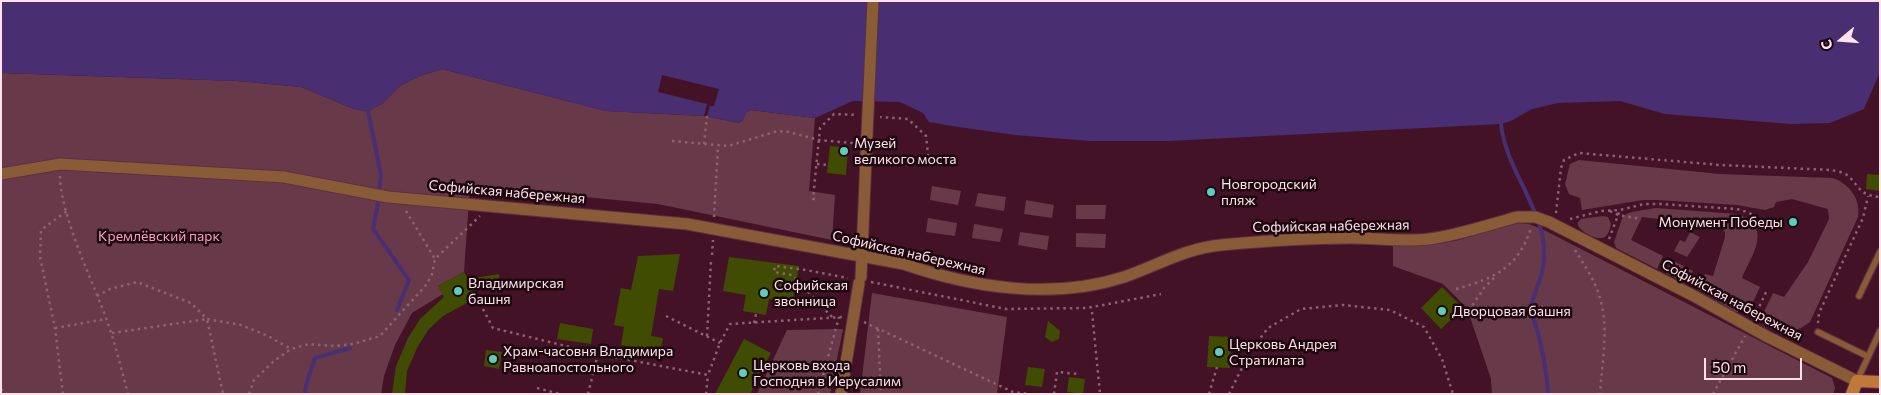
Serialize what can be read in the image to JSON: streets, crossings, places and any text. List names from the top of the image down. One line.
{"streets":{"street":["Софийская набережная"]},"parks":["Кремлёвский парк"],"places":["Музей великого моста","Новгородский пляж","Монумент Победы","Владимирская башня","Софийская звонница","Дворцовая башня","Церковь Андрея Стратилата","Храм-часовня Владимира Равноапостольного","Церковь входа Господня в Иерусалим"],"scale_bar":"50 m","north":"left"}
